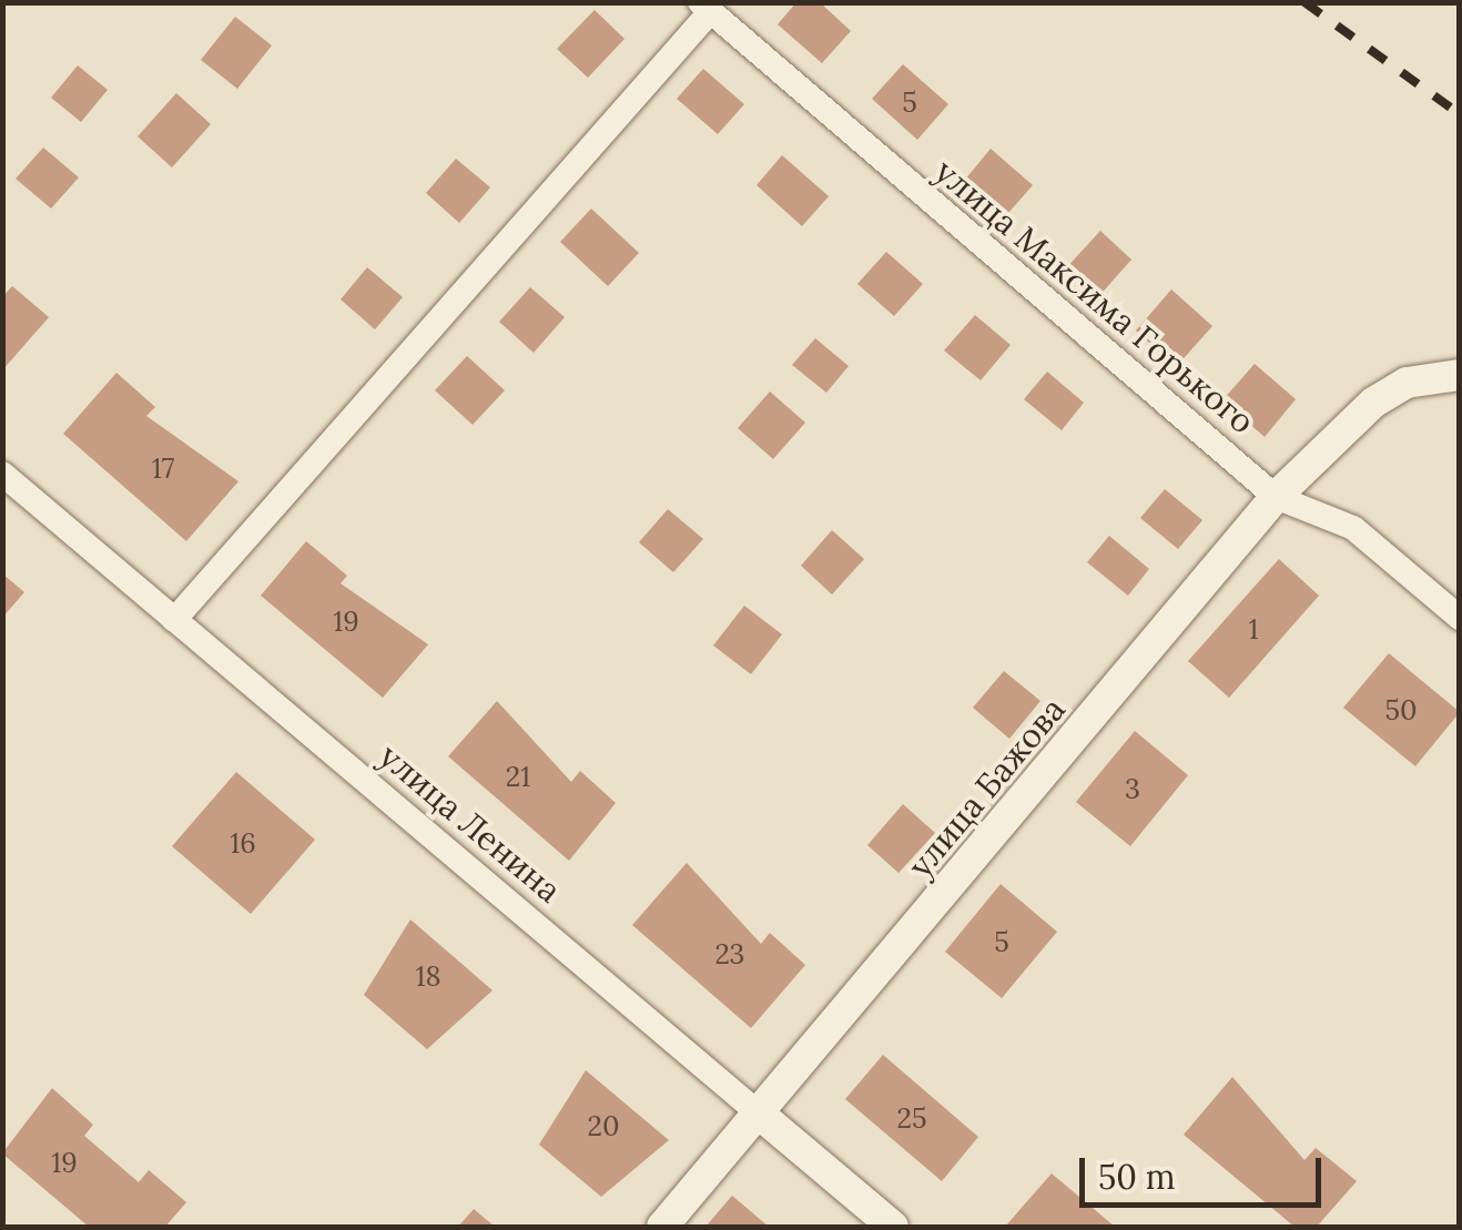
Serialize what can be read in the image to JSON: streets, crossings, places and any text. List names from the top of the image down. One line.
{"streets":{"street":["улица Максима Горького","улица Бажова","улица Ленина"]},"crossings":[["улица Максима Горького","улица Бажова"],["улица Бажова","улица Ленина"]],"house_numbers":["5","17","19","1","50","21","3","16","5","23","18","25","20","19"],"scale_bar":"50 m"}
